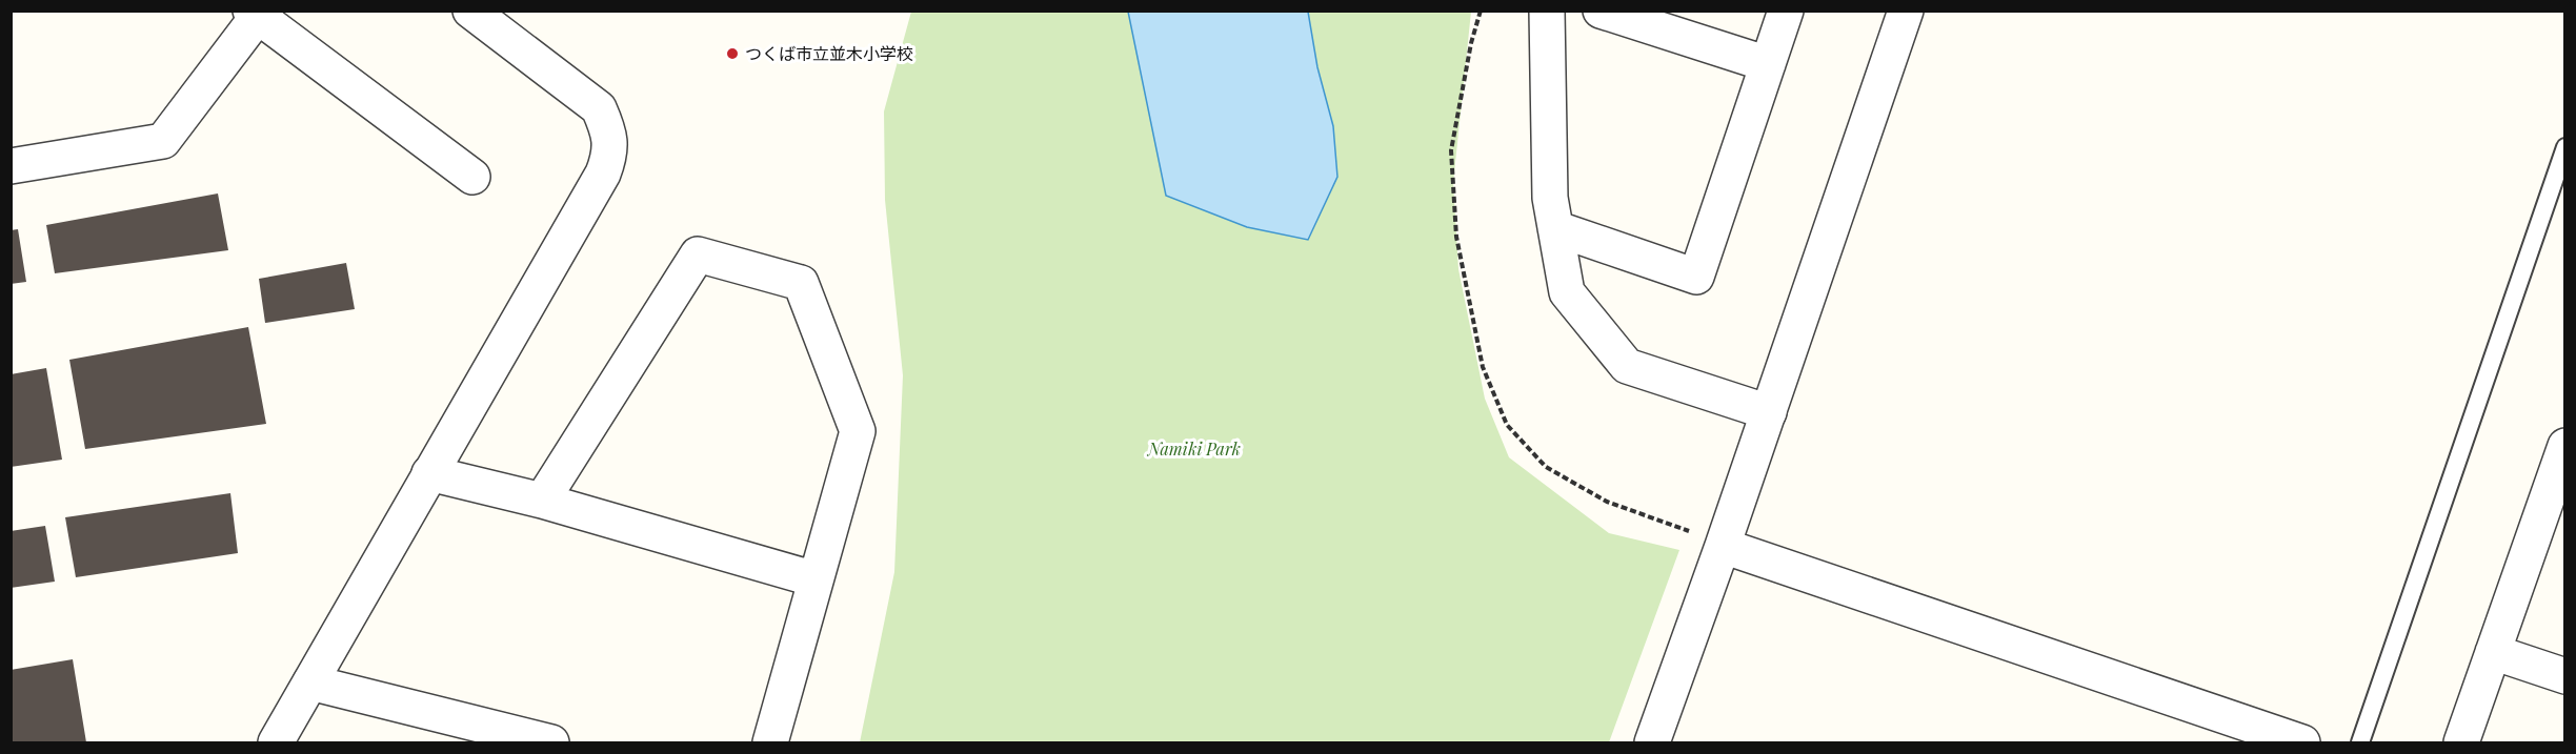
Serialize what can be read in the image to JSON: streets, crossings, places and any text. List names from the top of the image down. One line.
{"parks":["Namiki Park"],"places":["つくば市立並木小学校"]}
